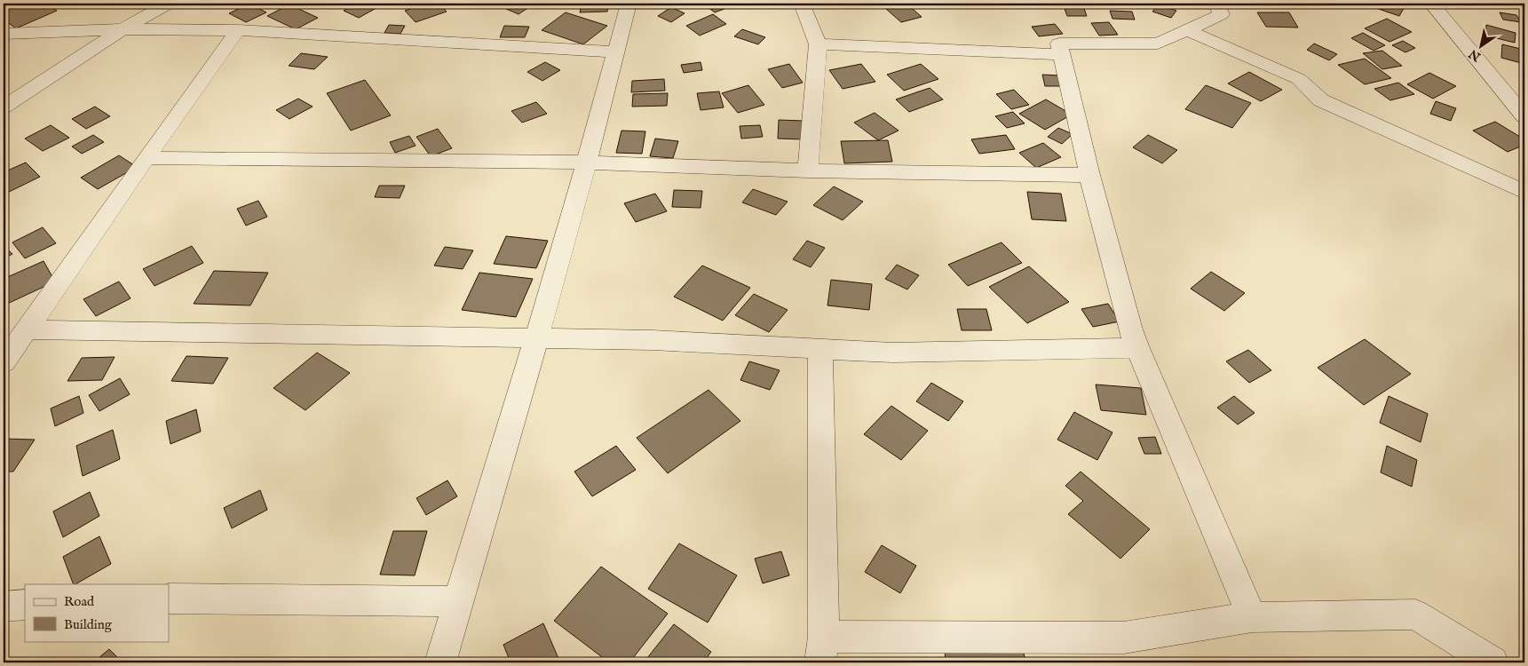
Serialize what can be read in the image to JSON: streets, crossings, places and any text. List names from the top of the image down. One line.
{"legend":["Road","Building"],"north":"bottom left"}
